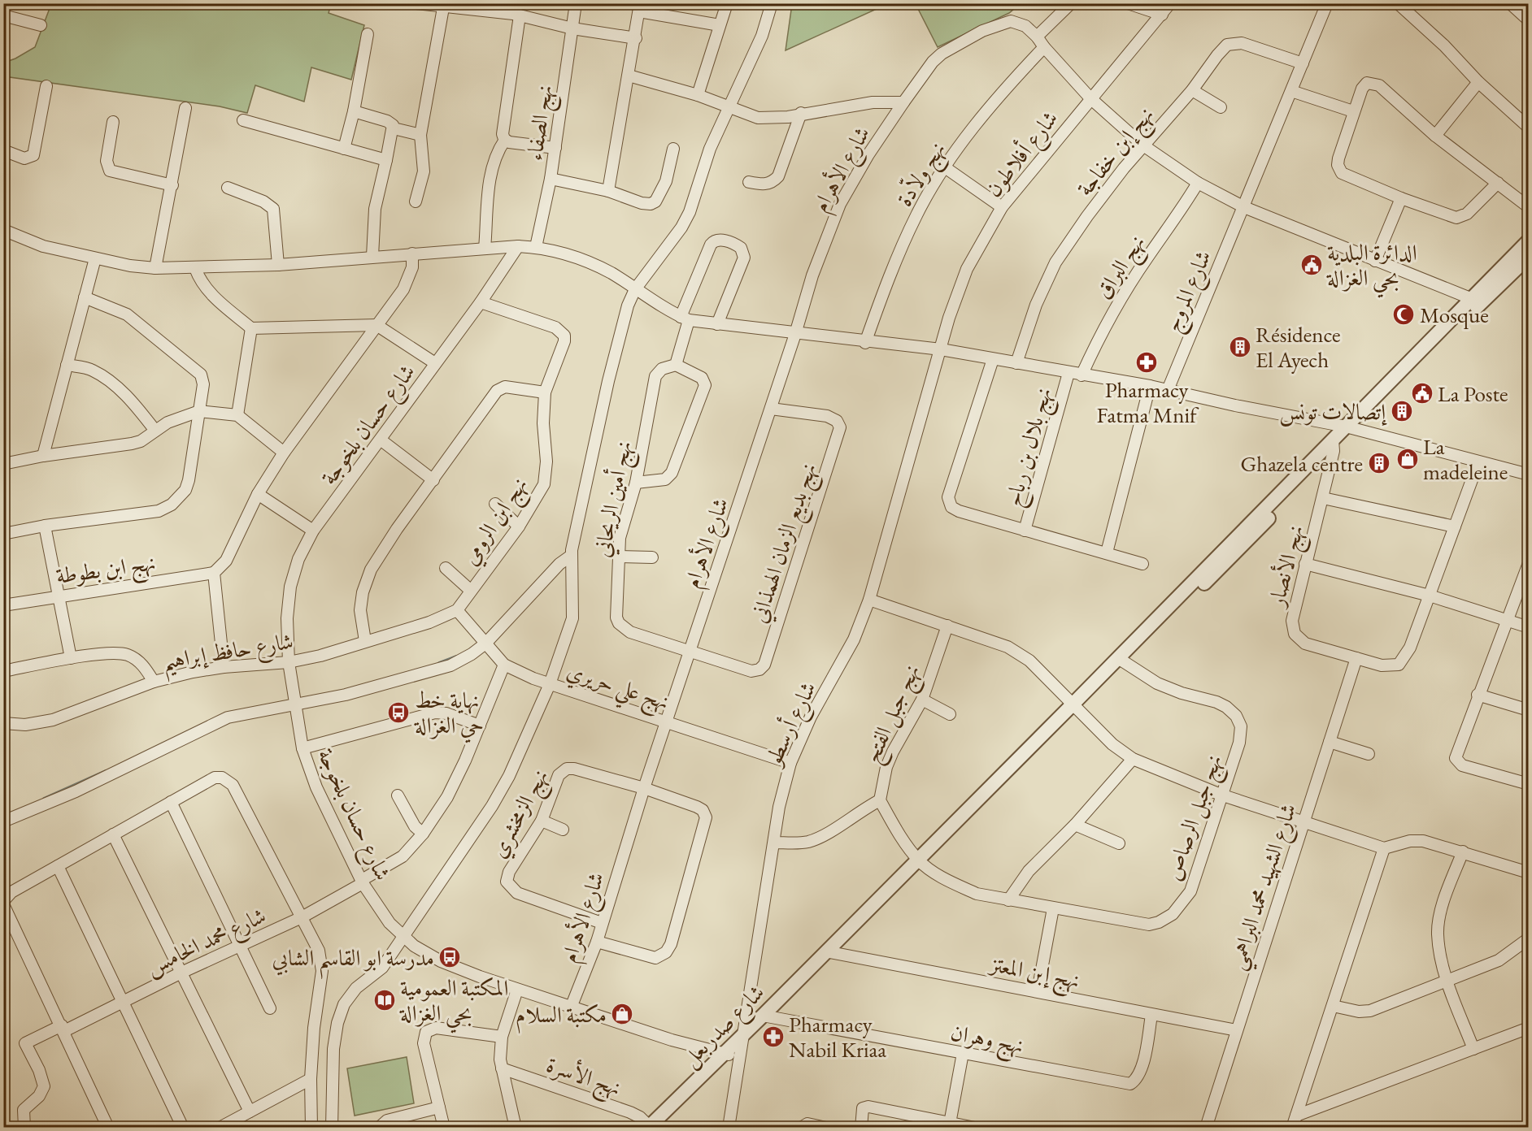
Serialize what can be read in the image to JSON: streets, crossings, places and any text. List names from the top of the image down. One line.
{"streets":{"street":["نهج الصفاء","نهج إبن خفاجة","شارع أفلاطون","شارع الأهرام","نهج ولاّدة","نهج البراق","شارع المروج","شارع حسان بلخوجة","نهج بلال بن رباح","نهج أمين الريحاني","نهج ابن الرومي","نهج بديع الزمان الهمذاني","نهج الأنصار","نهج ابن بطوطة","شارع حافظ إبراهيم","نهج علي حريري","نهج جبل الفتح","شارع أرسطو","نهج الزمخشري","نهج جبل الرصاص","شارع الشهيد محمد البراهمي","شارع محمد الخامس","نهج إبن المعتز","شارع صدربعل","نهج وهران","نهج الأسرة"]},"crossings":[["نهج إبن خفاجة","شارع المروج"],["شارع أفلاطون","شارع أرسطو"],["شارع الأهرام","شارع حسان بلخوجة"],["شارع الأهرام","نهج أمين الريحاني"],["شارع الأهرام","نهج بديع الزمان الهمذاني"],["شارع الأهرام","نهج علي حريري"],["شارع الأهرام","نهج الزمخشري"],["شارع حسان بلخوجة","نهج ابن الرومي"],["شارع حسان بلخوجة","شارع حافظ إبراهيم"],["شارع حسان بلخوجة","شارع محمد الخامس"],["شارع حسان بلخوجة","شارع صدربعل"],["نهج أمين الريحاني","نهج بديع الزمان الهمذاني"],["نهج ابن الرومي","شارع حافظ إبراهيم"],["نهج ابن الرومي","نهج علي حريري"],["نهج الأنصار","شارع الشهيد محمد البراهمي"],["نهج الأنصار","شارع صدربعل"],["شارع حافظ إبراهيم","نهج علي حريري"],["نهج علي حريري","شارع أرسطو"],["نهج علي حريري","شارع محمد الخامس"],["شارع أرسطو","شارع صدربعل"],["نهج جبل الرصاص","شارع صدربعل"],["شارع الشهيد محمد البراهمي","نهج إبن المعتز"],["نهج إبن المعتز","شارع صدربعل"],["نهج إبن المعتز","نهج وهران"],["شارع صدربعل","نهج وهران"],["شارع صدربعل","نهج الأسرة"]],"places":{"public building":["الدائرة البلدية بحي الغزالة","La Poste"],"mosque":["Mosque"],"building":["Résidence El Ayech","إتصالات تونس","Ghazela centre"],"pharmacy":["Pharmacy Fatma Mnif","Pharmacy Nabil Kriaa"],"shop":["La madeleine","مكتبة السلام"],"bus stop":["نهاية خط حي الغزالة","مدرسة ابو القاسم الشابي"],"library":["المكتبة العمومية بحي الغزالة"]}}
